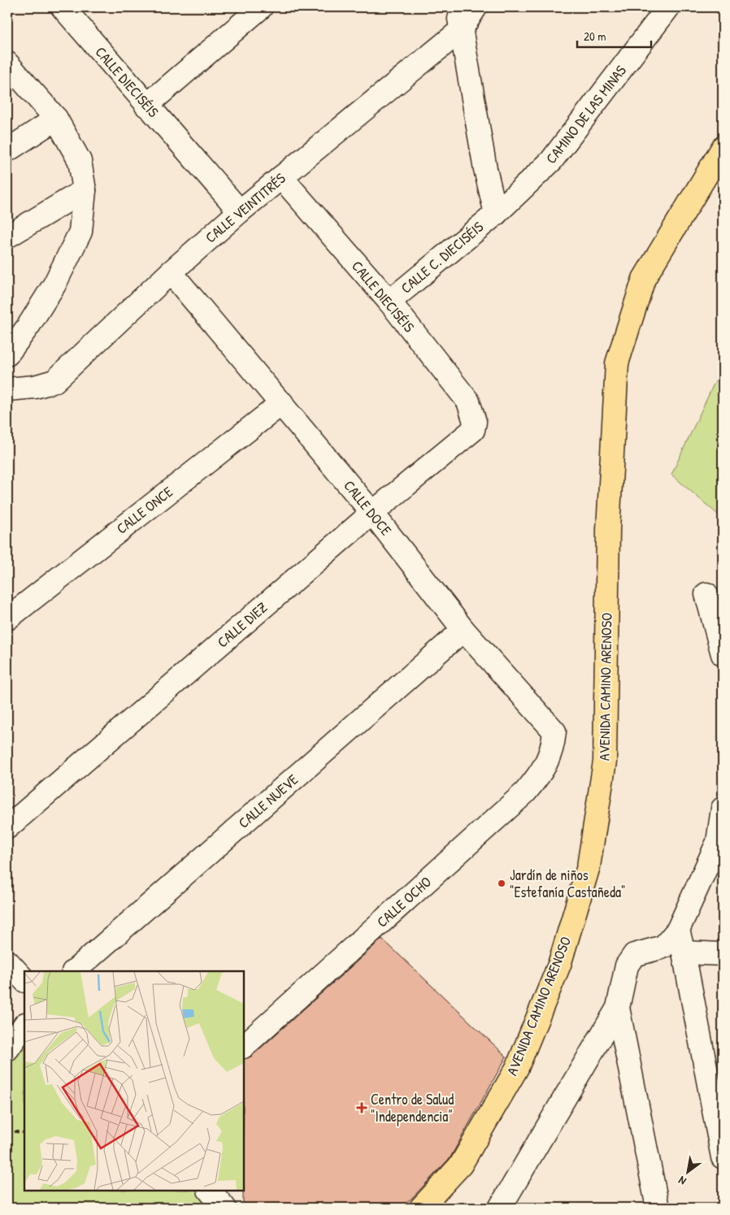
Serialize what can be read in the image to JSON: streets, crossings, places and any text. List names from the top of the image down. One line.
{"streets":{"main road":["AVENIDA CAMINO ARENOSO"],"street":["CALLE DIECISÉIS","CAMINO DE LAS MINAS","CALLE VEINTITRÉS","CALLE C. DIECISÉIS","CALLE DOCE","CALLE ONCE","CALLE DIEZ","CALLE NUEVE","CALLE OCHO"]},"crossings":[["CALLE DIECISÉIS","CALLE VEINTITRÉS"],["CALLE DIECISÉIS","CALLE C. DIECISÉIS"],["CALLE DIECISÉIS","CALLE DIEZ"],["CAMINO DE LAS MINAS","CALLE C. DIECISÉIS"],["CALLE VEINTITRÉS","CALLE DOCE"],["CALLE DOCE","CALLE ONCE"],["CALLE DOCE","CALLE DIEZ"],["CALLE DOCE","CALLE NUEVE"],["CALLE DOCE","CALLE OCHO"]],"places":{"other":["Jardín de niños \"Estefanía Castañeda\""],"health":["Centro de Salud \"Independencia\""]},"scale_bar":"20 m","north":"bottom left"}
